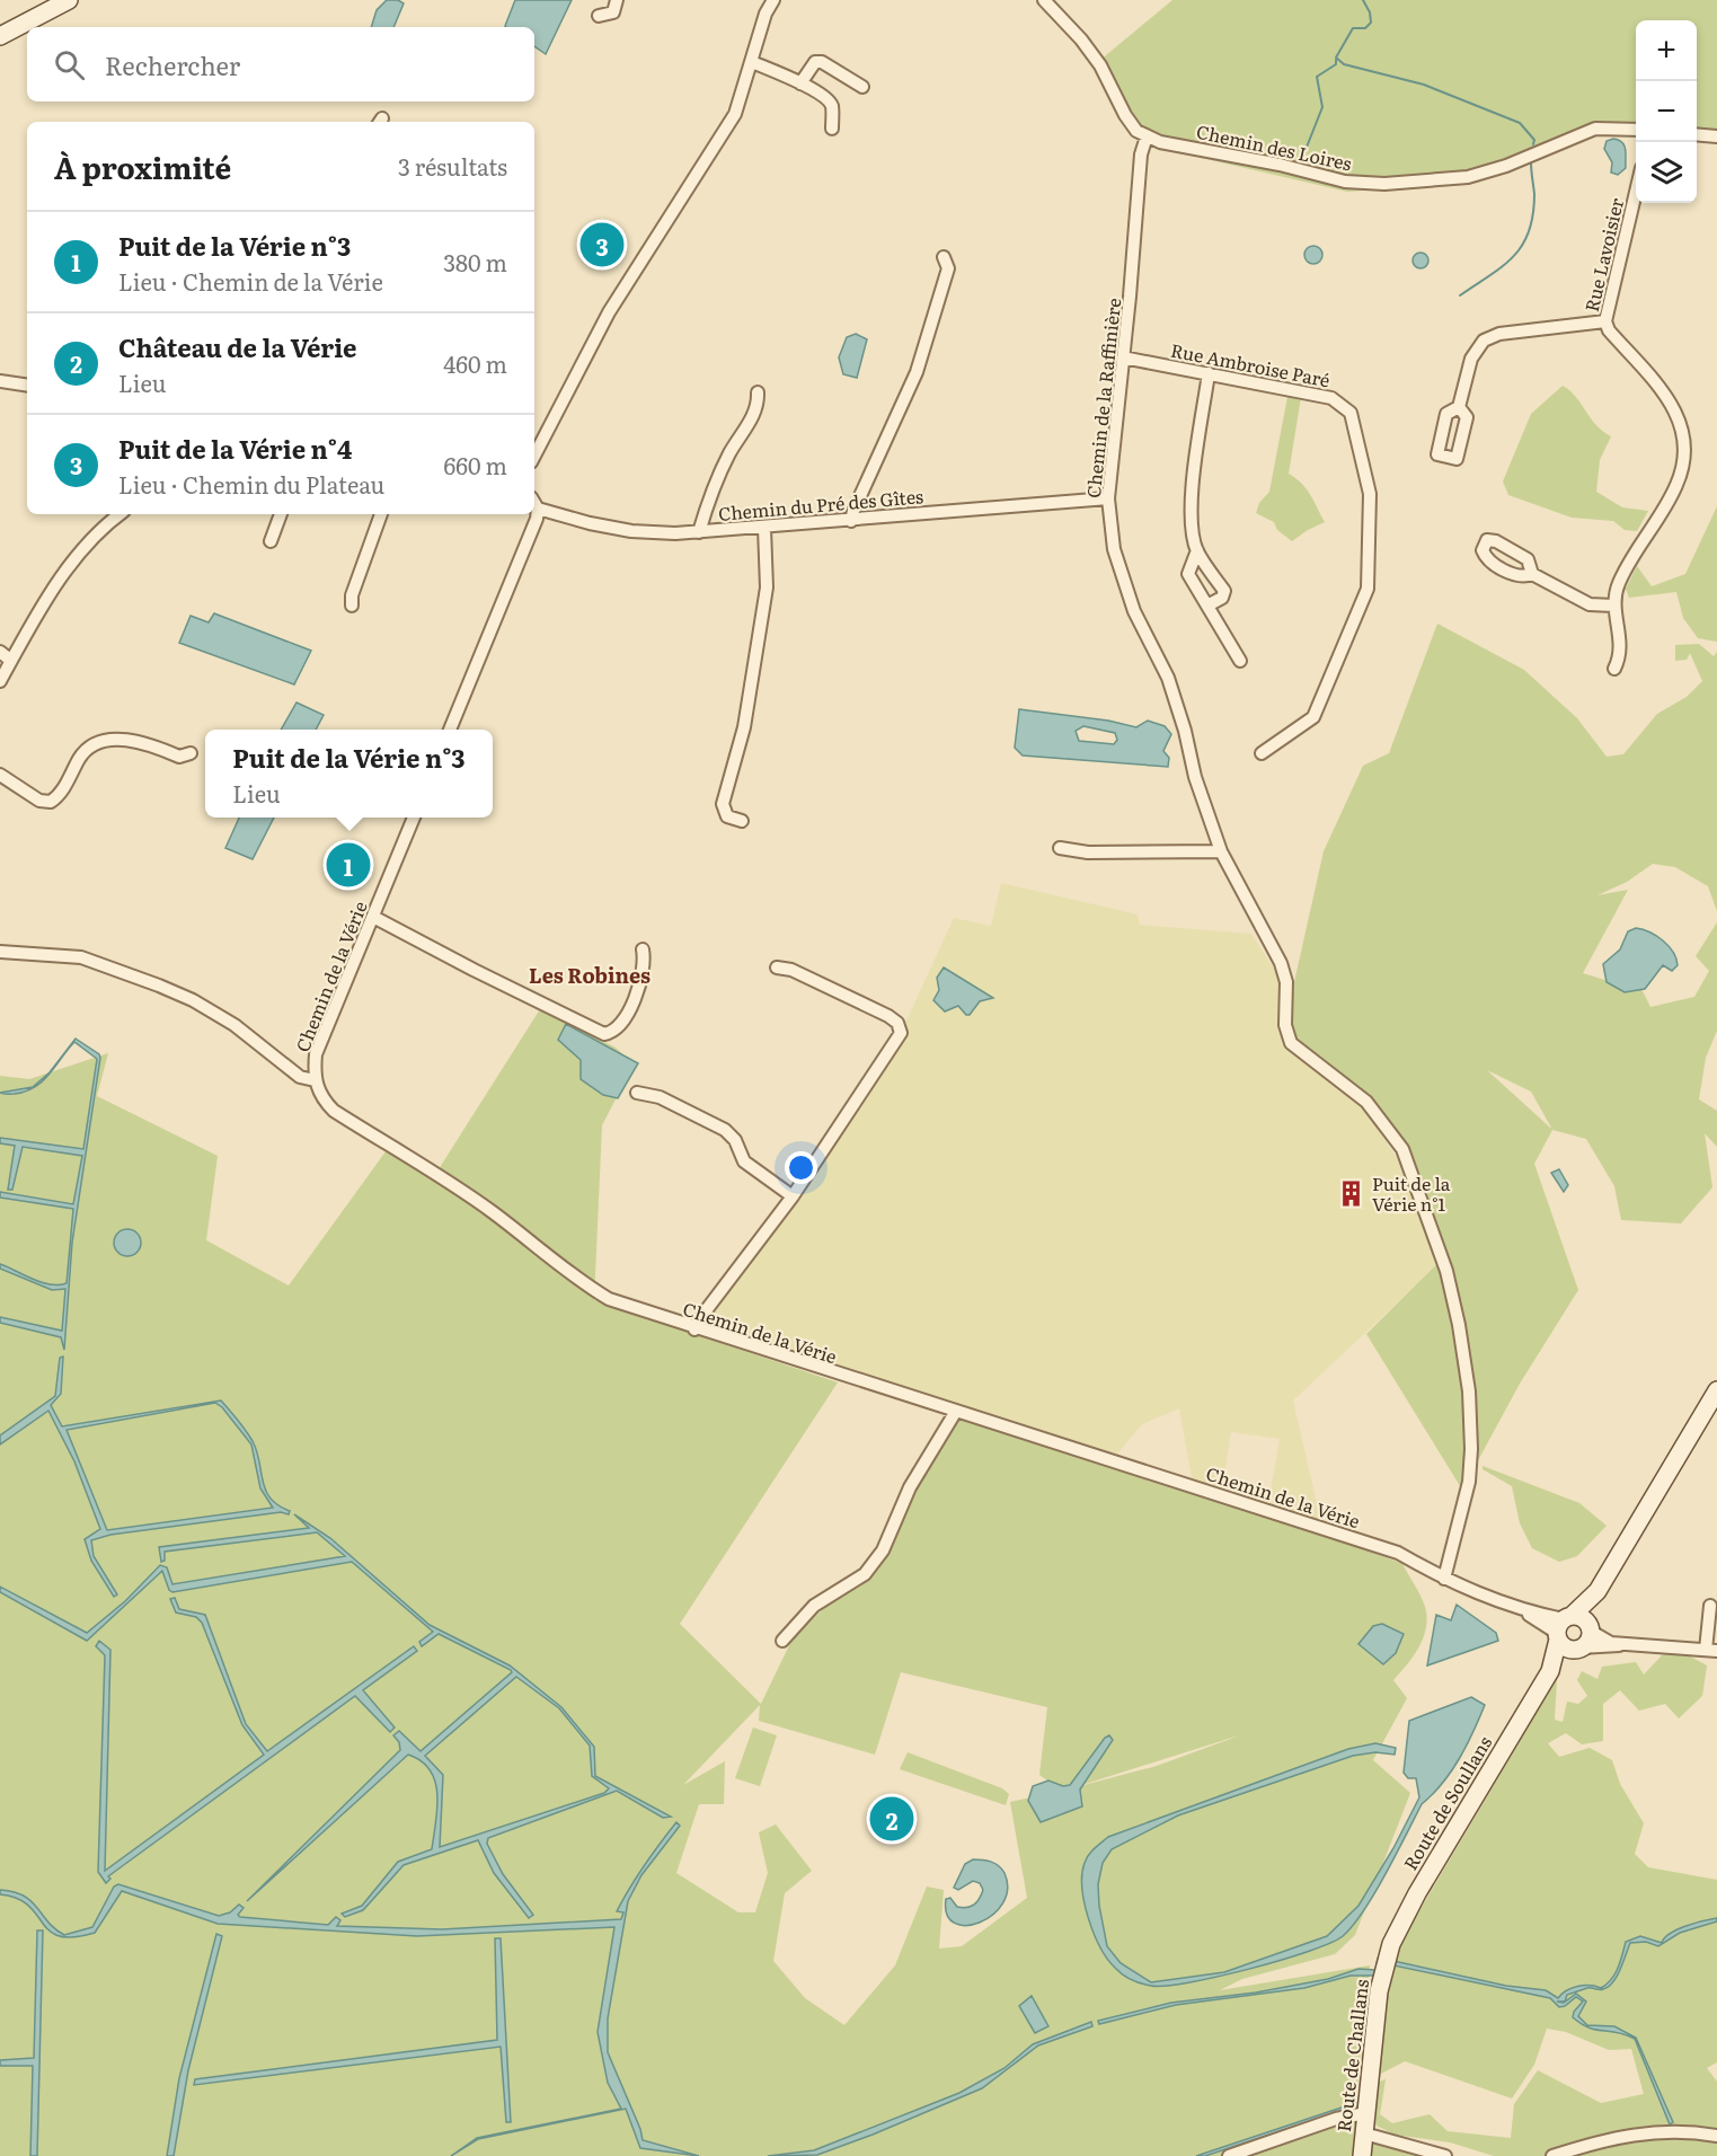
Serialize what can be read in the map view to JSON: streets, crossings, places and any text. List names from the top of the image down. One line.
{"streets":{"main road":["Route de Soullans","Route de Challans"],"street":["Chemin des Loires","Rue Lavoisier","Rue Ambroise Paré","Chemin de la Raffinière","Chemin du Pré des Gîtes","Chemin de la Vérie"]},"crossings":[["Chemin des Loires","Chemin de la Raffinière"],["Rue Ambroise Paré","Chemin de la Raffinière"],["Chemin de la Raffinière","Chemin du Pré des Gîtes"],["Chemin de la Raffinière","Chemin de la Vérie"],["Chemin de la Vérie","Route de Soullans"],["Route de Soullans","Route de Challans"]],"districts":["Les Robines"],"places":{"building":["Puit de la Vérie n°1"]},"page":{"map_buttons":["+","−"],"search":"Rechercher","heading":["À proximité","3 résultats"],"list":[{"mark":"1","name":"Puit de la Vérie n°3","note":"Lieu · Chemin de la Vérie","value":"380 m"},{"mark":"2","name":"Château de la Vérie","note":"Lieu","value":"460 m"},{"mark":"3","name":"Puit de la Vérie n°4","note":"Lieu · Chemin du Plateau","value":"660 m"}],"pins":["3","1","2"],"popup":["Puit de la Vérie n°3","Lieu"]}}
